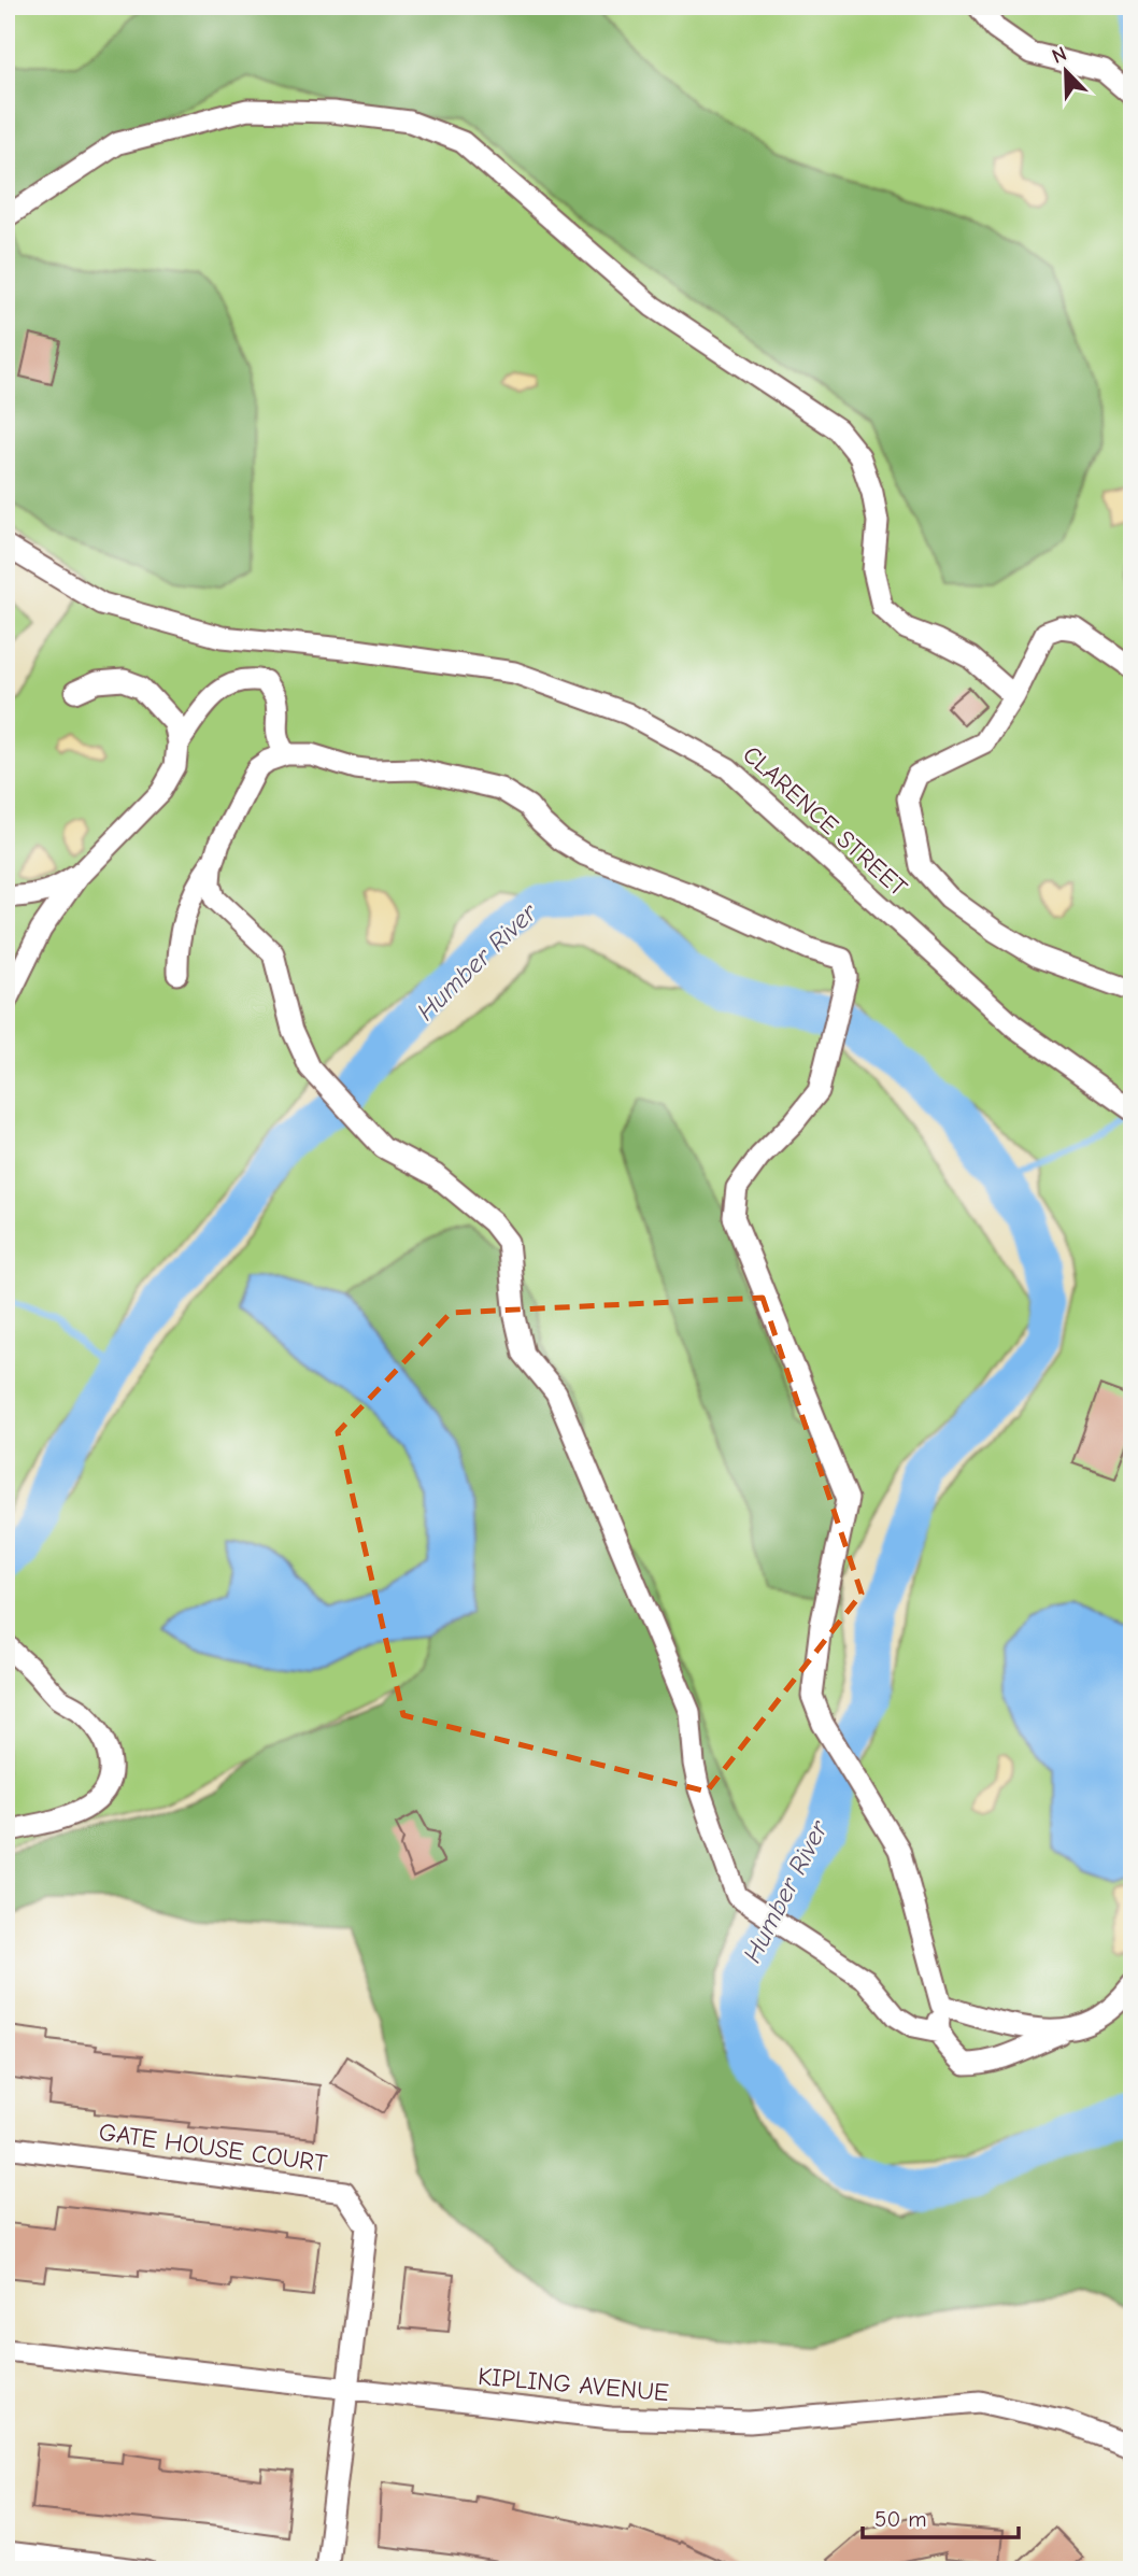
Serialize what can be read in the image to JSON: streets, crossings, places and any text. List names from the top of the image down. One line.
{"streets":{"street":["CLARENCE STREET","GATE HOUSE COURT","KIPLING AVENUE"]},"crossings":[["GATE HOUSE COURT","KIPLING AVENUE"]],"water":["Humber River"],"scale_bar":"50 m","north":"top left"}
